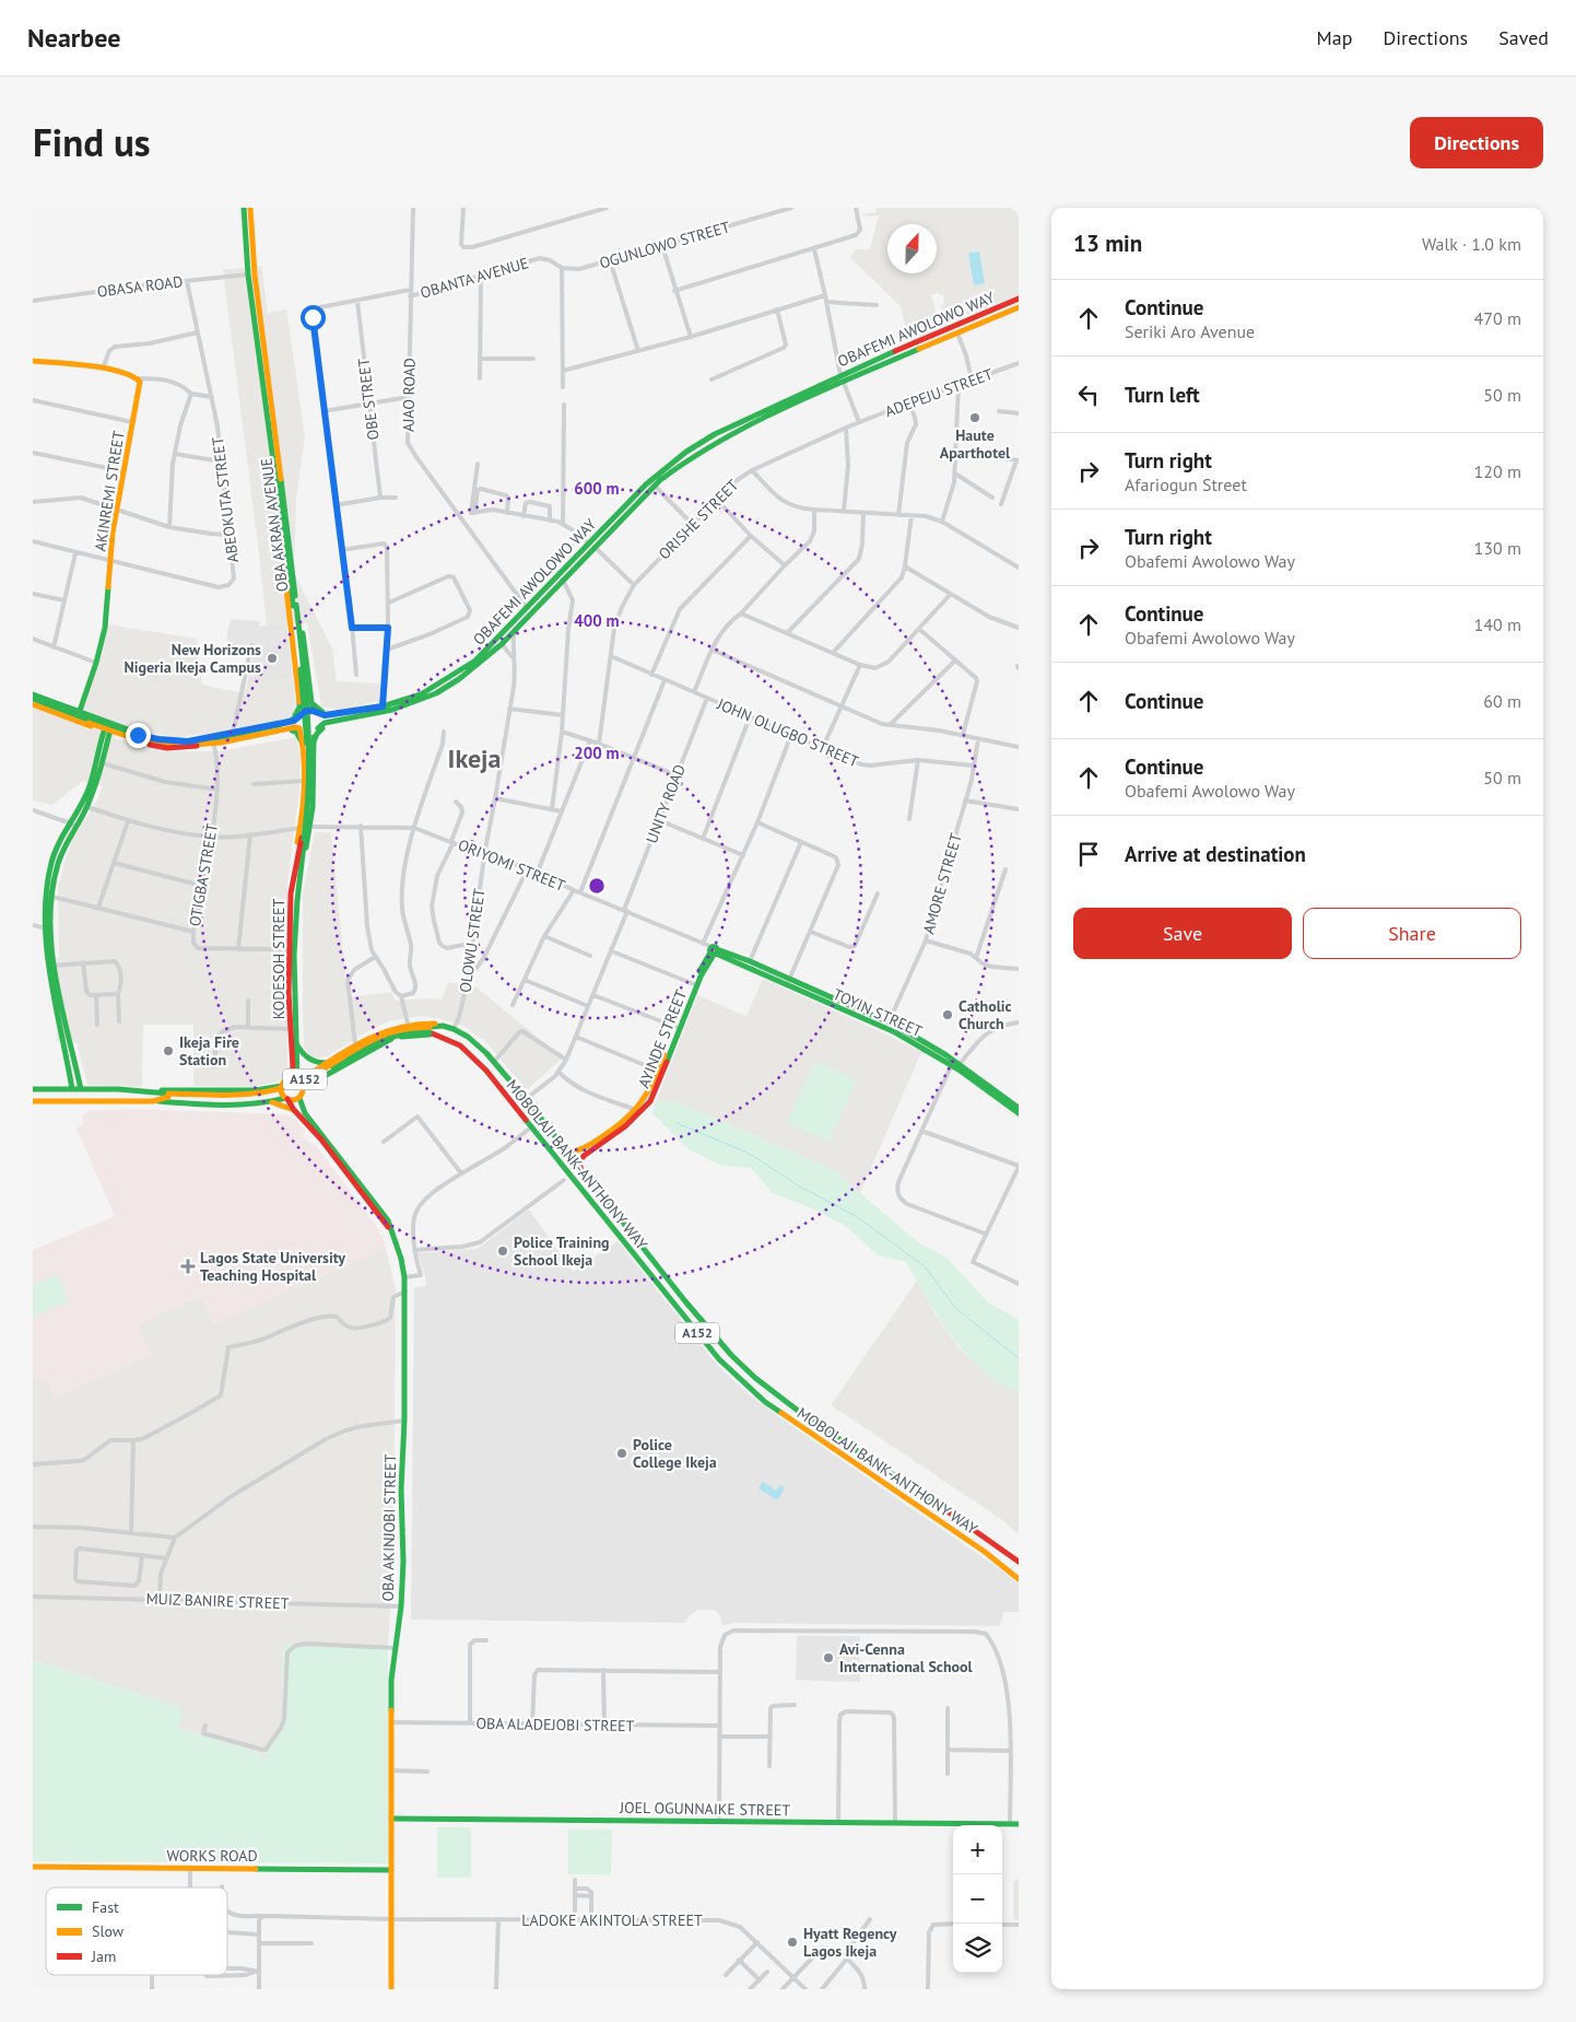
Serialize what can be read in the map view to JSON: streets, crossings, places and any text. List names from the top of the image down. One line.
{"streets":{"main road":["OBAFEMI AWOLOWO WAY","AKINREMI STREET","OBA AKRAN AVENUE","KODESOH STREET","TOYIN STREET","AYINDE STREET","A152","MOBOLAJI BANK-ANTHONY WAY","OBA AKINJOBI STREET","JOEL OGUNNAIKE STREET","WORKS ROAD"],"street":["OGUNLOWO STREET","OBANTA AVENUE","OBASA ROAD","ADEPEJU STREET","AJAO ROAD","OBE STREET","ABEOKUTA STREET","ORISHE STREET","JOHN OLUGBO STREET","UNITY ROAD","ORIYOMI STREET","OTIGBA STREET","AMORE STREET","OLOWU STREET","MUIZ BANIRE STREET","OBA ALADEJOBI STREET","LADOKE AKINTOLA STREET"]},"crossings":[["OGUNLOWO STREET","OBANTA AVENUE"],["OBANTA AVENUE","AJAO ROAD"],["OBASA ROAD","ABEOKUTA STREET"],["OBASA ROAD","OBA AKRAN AVENUE"],["OBAFEMI AWOLOWO WAY","AJAO ROAD"],["OBAFEMI AWOLOWO WAY","OLOWU STREET"],["ADEPEJU STREET","ORISHE STREET"],["AKINREMI STREET","ABEOKUTA STREET"],["ORISHE STREET","JOHN OLUGBO STREET"],["OBA AKRAN AVENUE","KODESOH STREET"],["JOHN OLUGBO STREET","UNITY ROAD"],["JOHN OLUGBO STREET","AMORE STREET"],["UNITY ROAD","ORIYOMI STREET"],["UNITY ROAD","MOBOLAJI BANK-ANTHONY WAY"],["ORIYOMI STREET","OLOWU STREET"],["ORIYOMI STREET","TOYIN STREET"],["OTIGBA STREET","KODESOH STREET"],["AMORE STREET","TOYIN STREET"],["OLOWU STREET","MOBOLAJI BANK-ANTHONY WAY"],["KODESOH STREET","OBA AKINJOBI STREET"],["TOYIN STREET","AYINDE STREET"],["AYINDE STREET","MOBOLAJI BANK-ANTHONY WAY"],["OBA AKINJOBI STREET","MUIZ BANIRE STREET"],["OBA AKINJOBI STREET","OBA ALADEJOBI STREET"],["OBA AKINJOBI STREET","JOEL OGUNNAIKE STREET"],["OBA AKINJOBI STREET","WORKS ROAD"],["OBA AKINJOBI STREET","LADOKE AKINTOLA STREET"]],"districts":["Ikeja"],"places":{"other":["Haute Aparthotel","New Horizons Nigeria Ikeja Campus","Catholic Church","Ikeja Fire Station","Police Training School Ikeja","Police College Ikeja","Avi-Cenna International School","Hyatt Regency Lagos Ikeja"],"health":["Lagos State University Teaching Hospital"]},"legend":["Fast","Slow","Jam"],"north":"top","page":{"header":"Nearbee","nav":["Map","Directions","Saved"],"title":"Find us","buttons":["Directions",["Save","Share"]],"heading":["13 min","Walk · 1.0 km"],"list":[["Continue","Seriki Aro Avenue","470 m"],["Turn left","50 m"],["Turn right","Afariogun Street","120 m"],["Turn right","Obafemi Awolowo Way","130 m"],["Continue","Obafemi Awolowo Way","140 m"],["Continue","60 m"],["Continue","Obafemi Awolowo Way","50 m"],"Arrive at destination"],"map_buttons":["+","−"]},"rings":["600 m","400 m","200 m"]}
